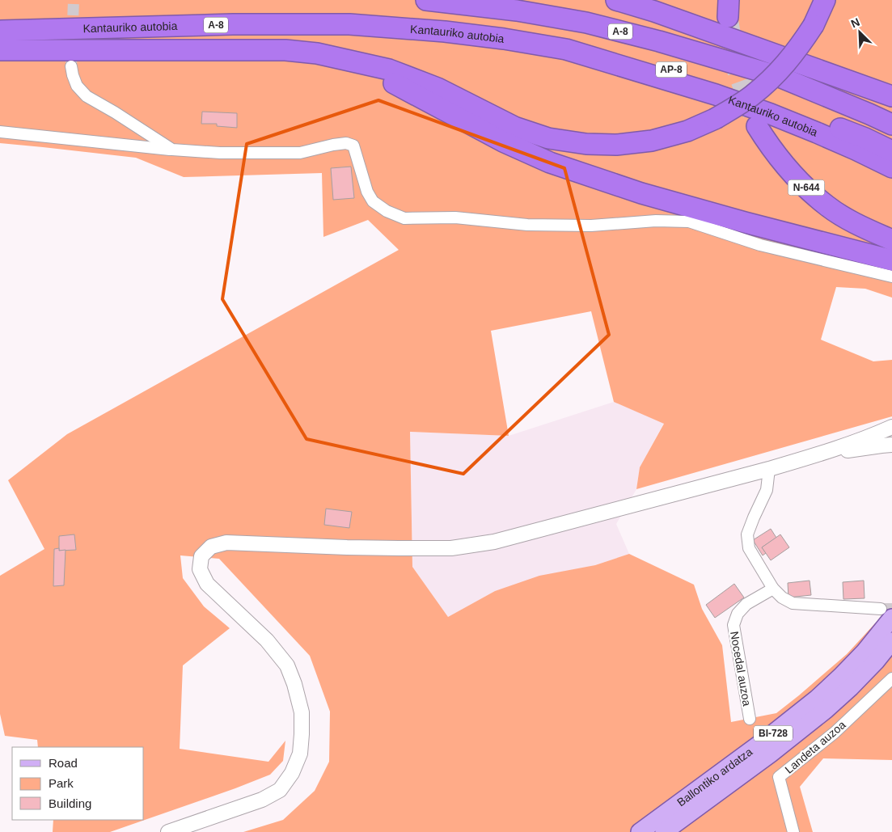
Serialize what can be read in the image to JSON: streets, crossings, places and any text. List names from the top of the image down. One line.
{"streets":{"highway":["A-8","Kantauriko autobia","AP-8","N-644"],"main road":["BI-728","Ballontiko ardatza"],"street":["Nocedal auzoa","Landeta auzoa"]},"crossings":[["Kantauriko autobia","AP-8"]],"legend":["Road","Park","Building"],"north":"top left"}
